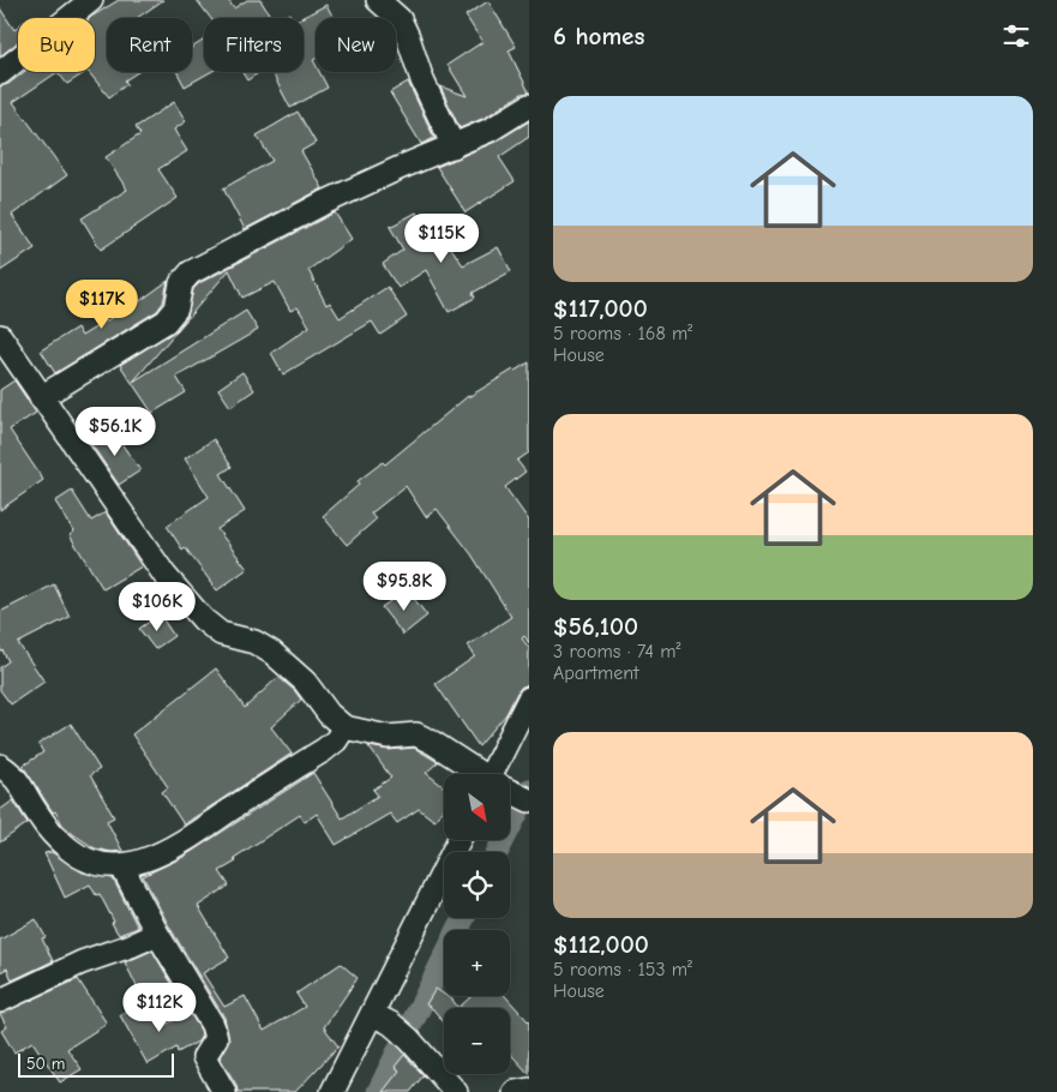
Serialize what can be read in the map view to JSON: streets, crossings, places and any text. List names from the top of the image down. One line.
{"scale_bar":"50 m","north":"bottom right","page":{"heading":"6 homes","chip":["Buy","Rent","Filters","New"],"list":[{"name":"$117,000","note":"5 rooms · 168 m² · House"},{"name":"$56,100","note":"3 rooms · 74 m² · Apartment"},{"name":"$112,000","note":"5 rooms · 153 m² · House"}],"price":["$115K","$117K","$56.1K","$95.8K","$106K","$112K"],"map_buttons":["+","−"],"scale":"50 m"}}
